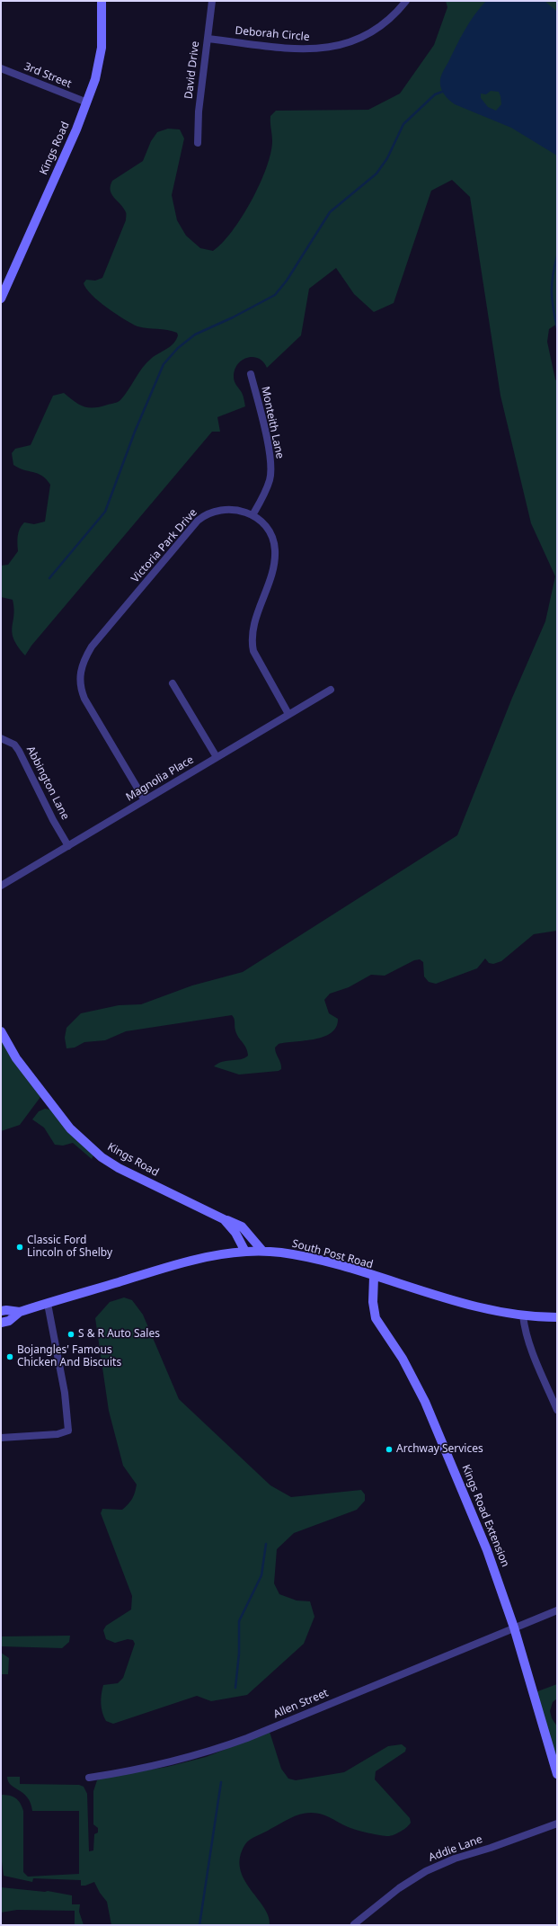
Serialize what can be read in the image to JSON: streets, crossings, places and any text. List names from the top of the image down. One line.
{"streets":{"street":["Deborah Circle","David Drive","3rd Street","Kings Road","Monteith Lane","Victoria Park Drive","Magnolia Place","Abbington Lane","South Post Road","Kings Road Extension","Allen Street","Addie Lane"]},"crossings":[["Deborah Circle","David Drive"],["3rd Street","Kings Road"],["Kings Road","South Post Road"],["Monteith Lane","Victoria Park Drive"],["Victoria Park Drive","Magnolia Place"],["Magnolia Place","Abbington Lane"],["South Post Road","Kings Road Extension"],["Kings Road Extension","Allen Street"]],"places":["Classic Ford Lincoln of Shelby","S & R Auto Sales","Bojangles' Famous Chicken And Biscuits","Archway Services"]}
